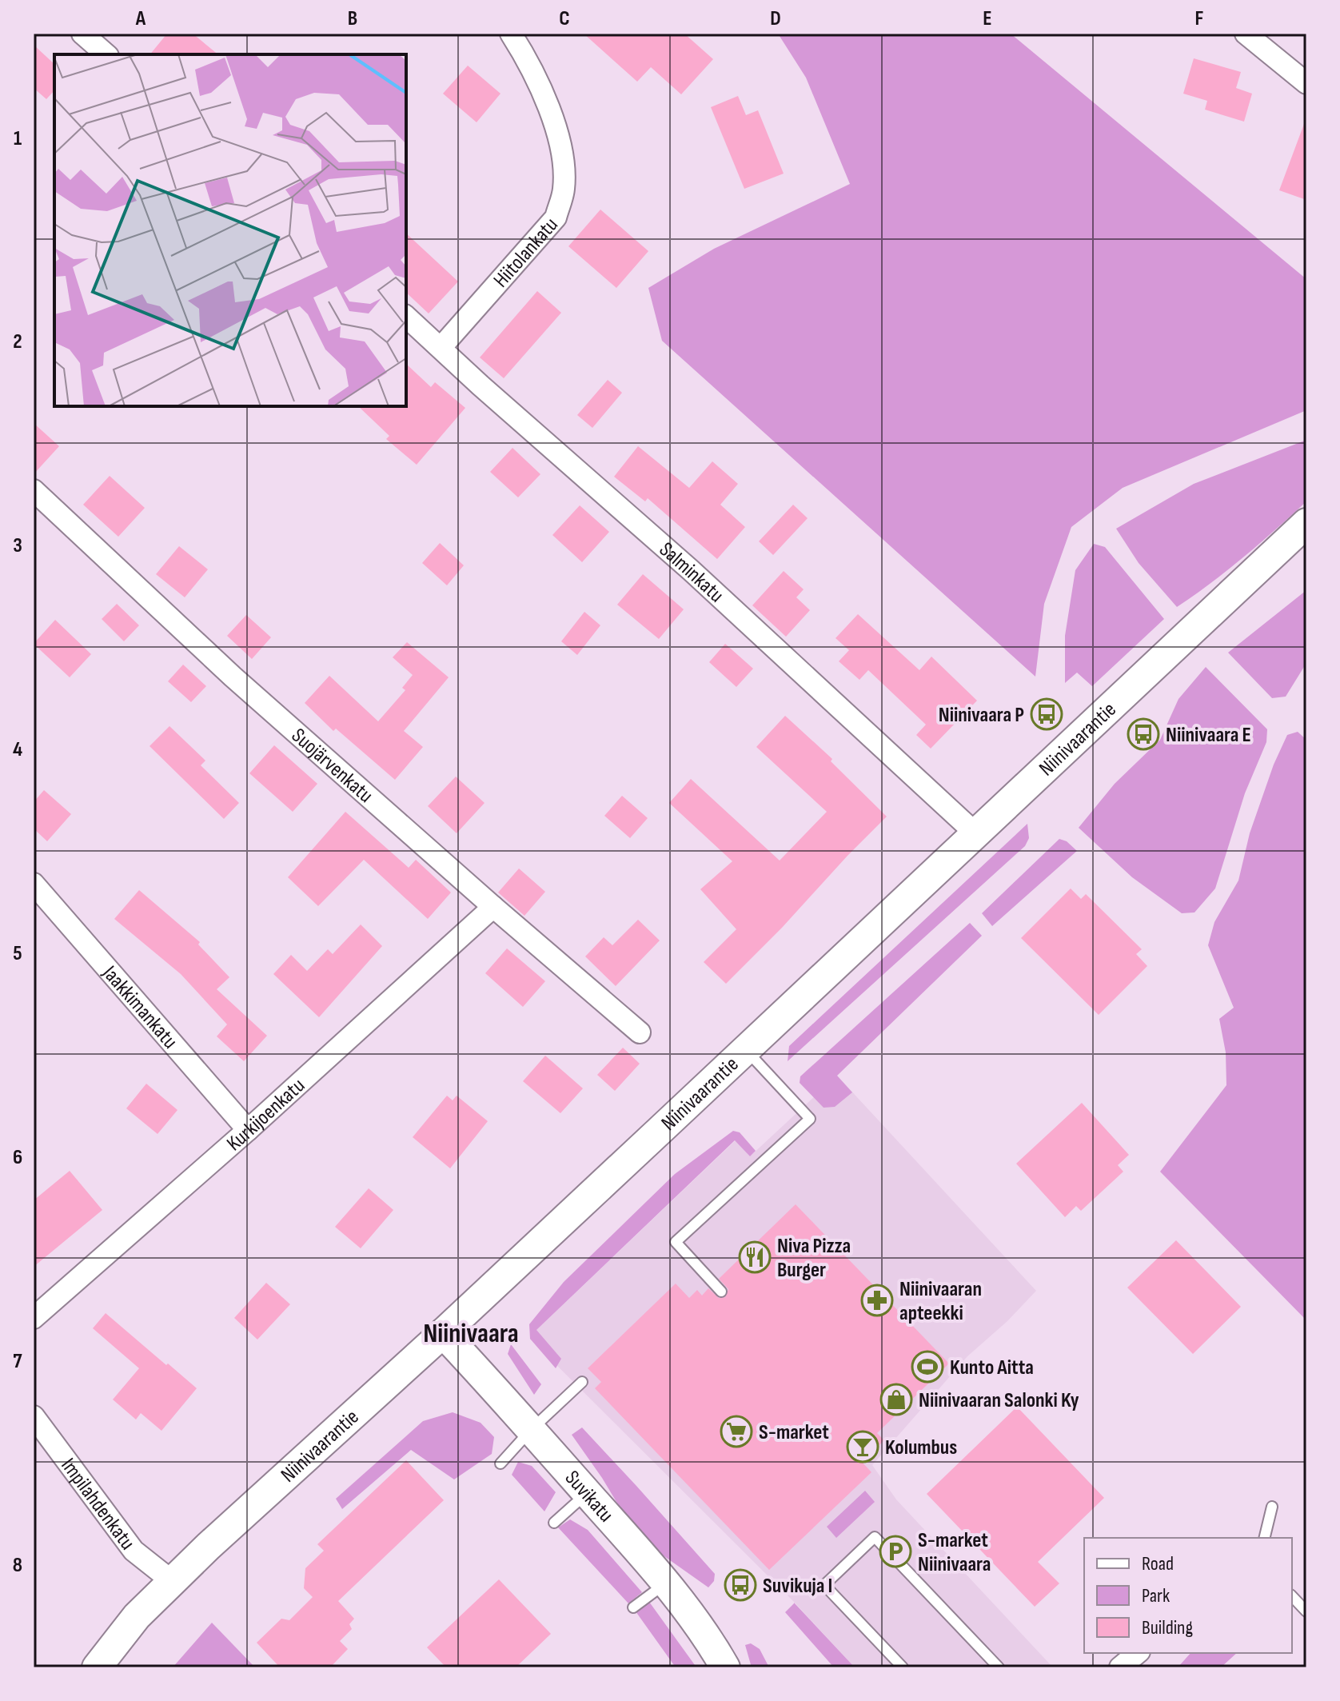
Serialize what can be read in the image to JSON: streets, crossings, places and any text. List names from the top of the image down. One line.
{"streets":{"main road":["Niinivaarantie","Suvikatu"],"street":["Hiitolankatu","Salminkatu","Suojärvenkatu","Jaakkimankatu","Kurkijoenkatu","Impilahdenkatu"]},"crossings":[["Hiitolankatu","Salminkatu"],["Salminkatu","Niinivaarantie"],["Niinivaarantie","Suvikatu"],["Niinivaarantie","Impilahdenkatu"],["Suojärvenkatu","Kurkijoenkatu"],["Jaakkimankatu","Kurkijoenkatu"]],"districts":["Niinivaara"],"places":{"bus stop":["Niinivaara P","Niinivaara E","Suvikuja I"],"restaurant":["Niva Pizza Burger"],"pharmacy":["Niinivaaran apteekki"],"sports":["Kunto Aitta"],"shop":["Niinivaaran Salonki Ky"],"supermarket":["S-market"],"bar":["Kolumbus"],"parking":["S-market Niinivaara"]},"legend":["Road","Park","Building"],"grid":{"columns":["A","B","C","D","E","F"],"rows":["1","2","3","4","5","6","7","8"]}}
